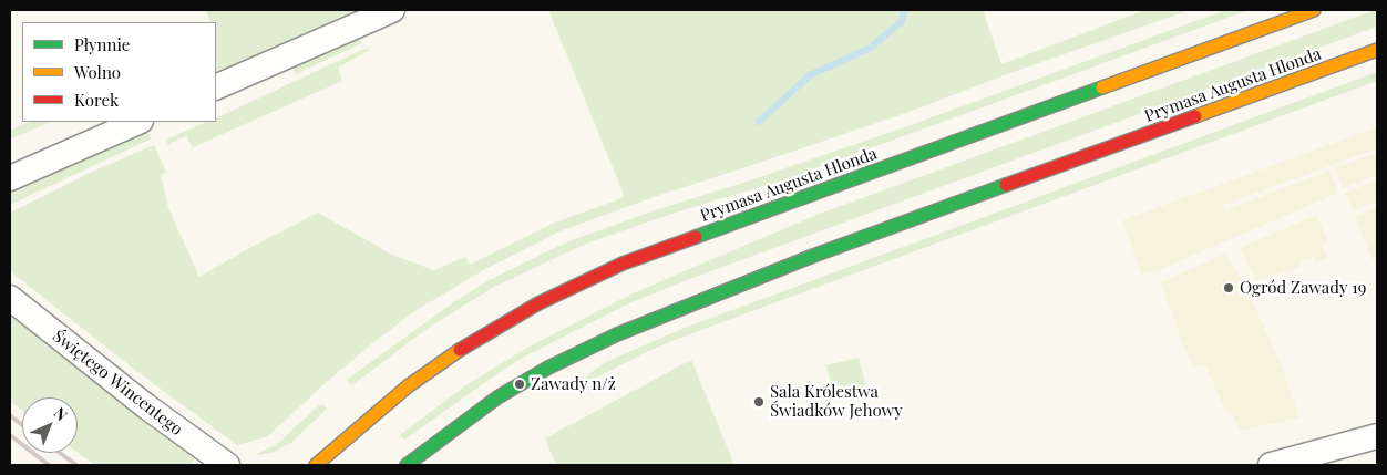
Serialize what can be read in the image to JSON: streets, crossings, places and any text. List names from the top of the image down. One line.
{"streets":{"main road":["Prymasa Augusta Hlonda"],"street":["Świętego Wincentego"]},"places":["Ogród Zawady 19","Zawady n/ż","Sala Królestwa Świadków Jehowy"],"legend":["Płynnie","Wolno","Korek"],"north":"top right"}
